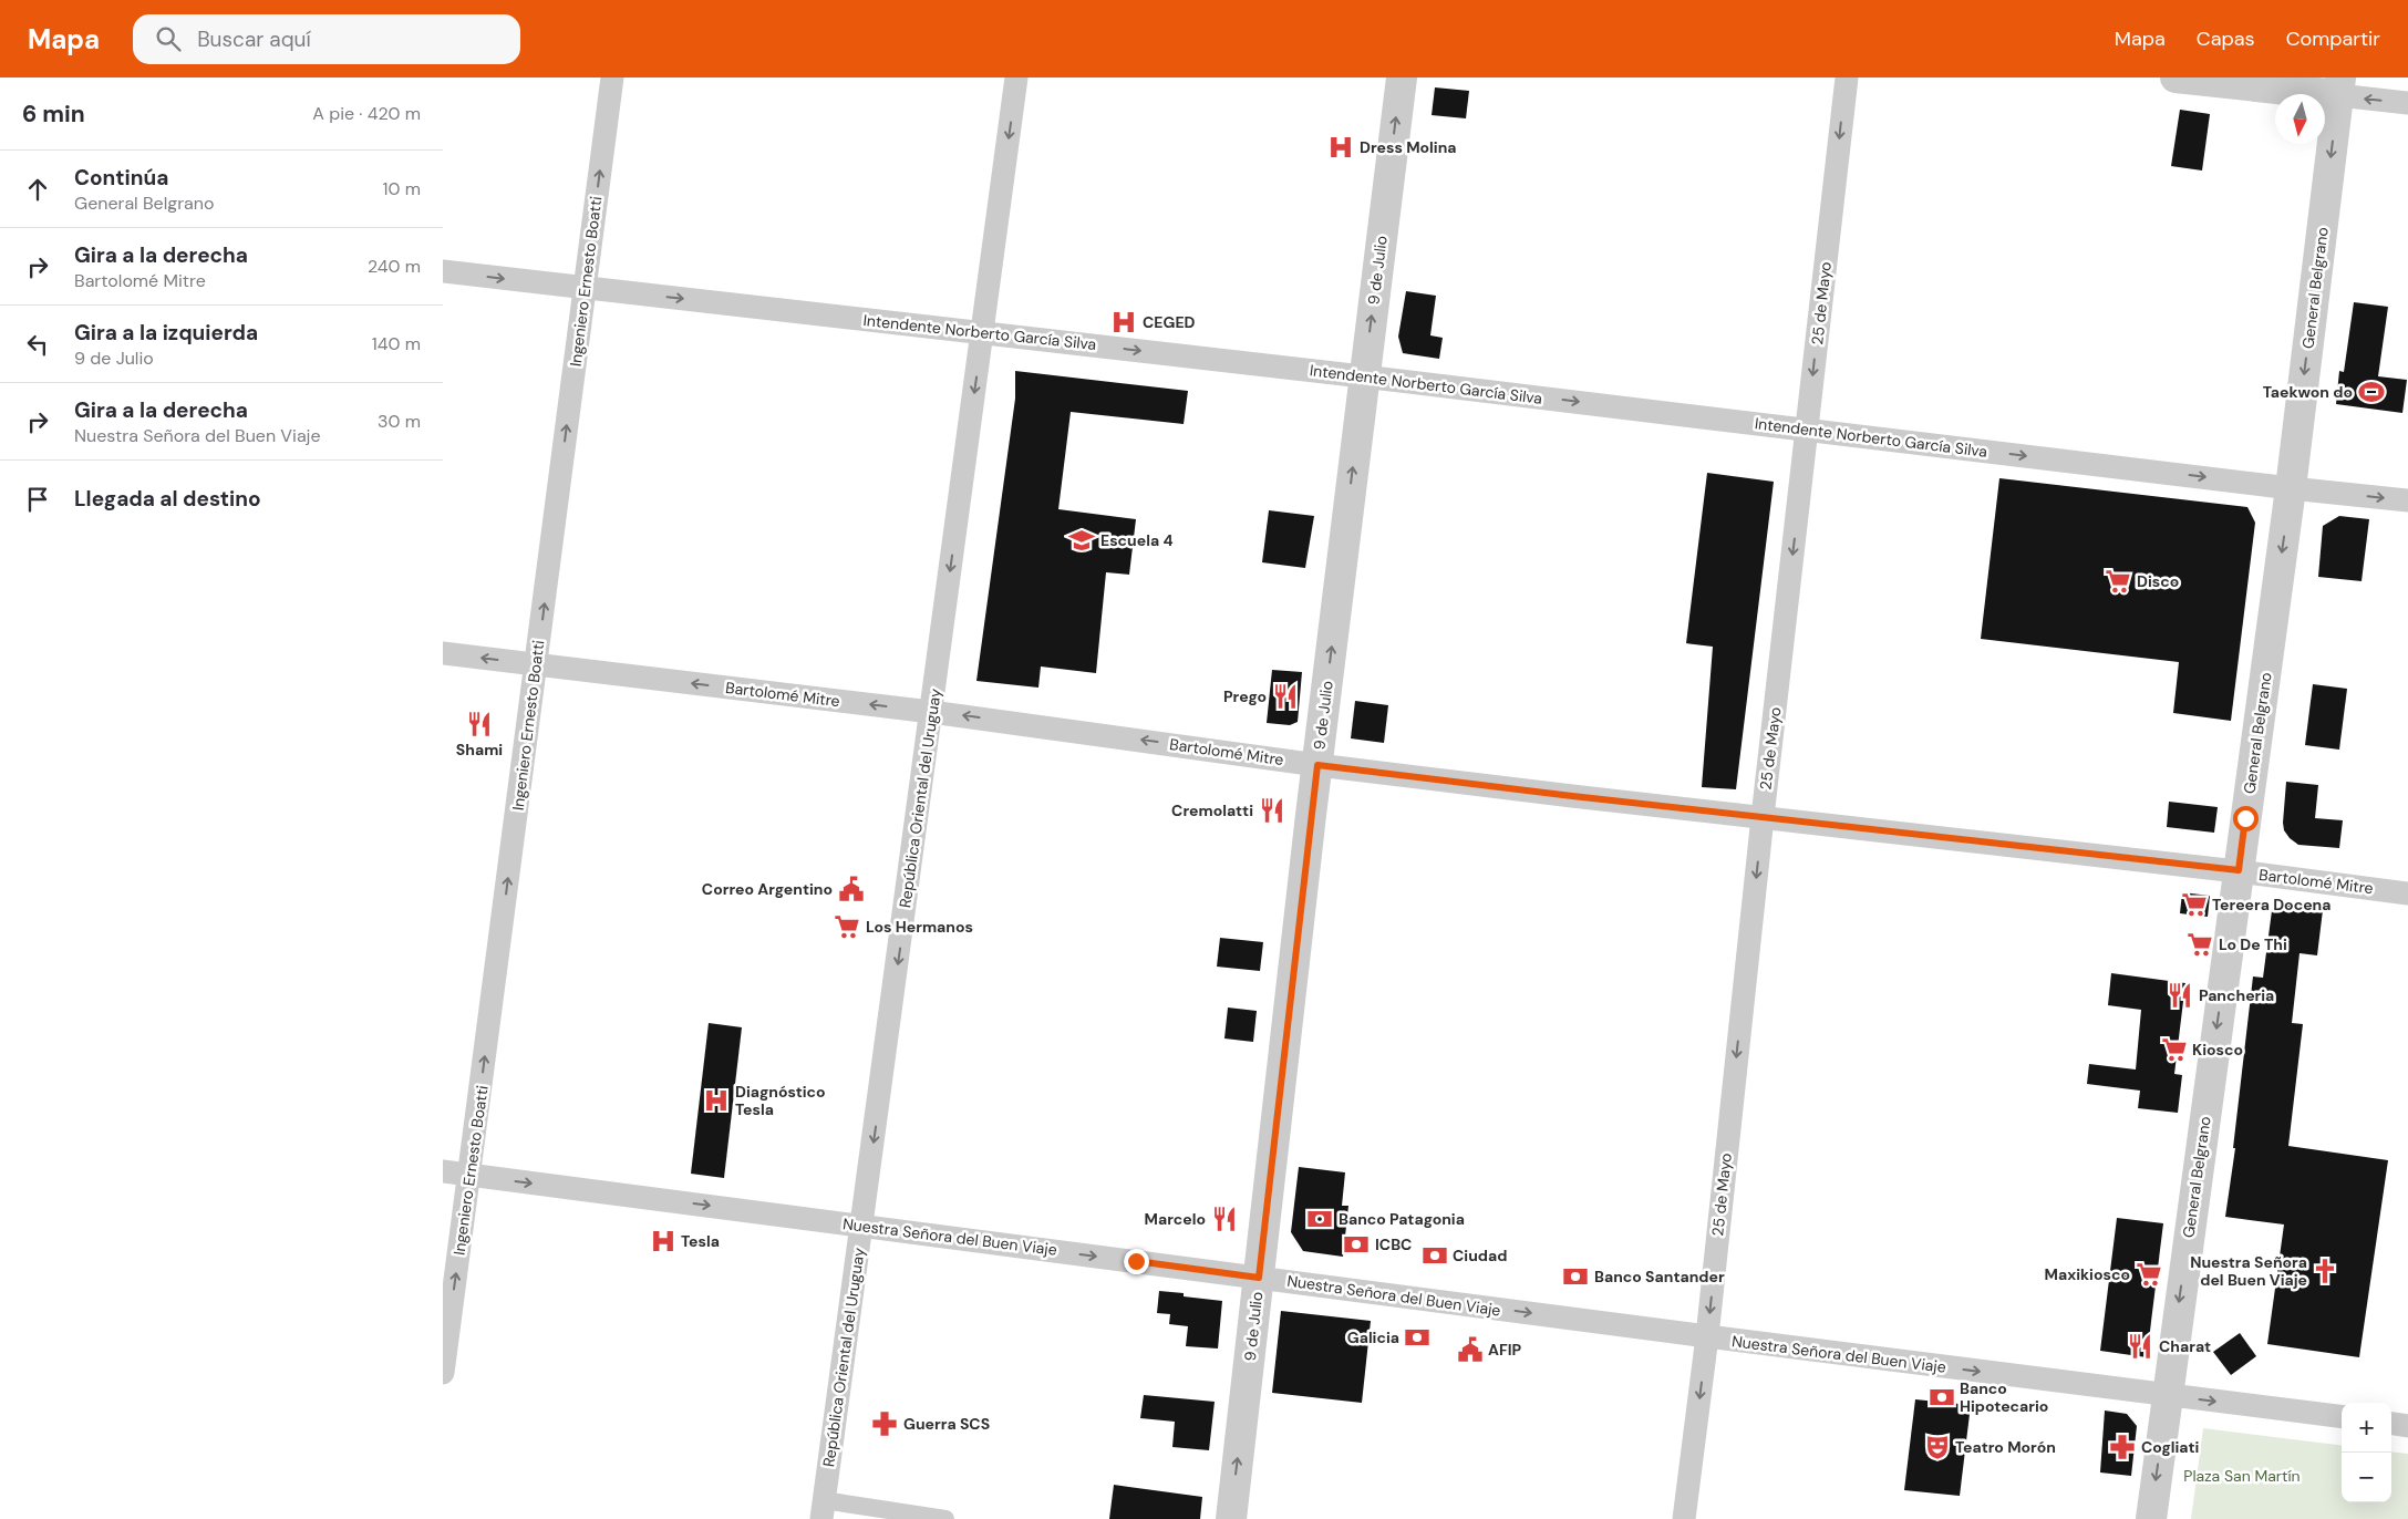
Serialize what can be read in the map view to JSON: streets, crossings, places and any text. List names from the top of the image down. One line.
{"streets":{"street":["9 de Julio","Ingeniero Ernesto Boatti","General Belgrano","25 de Mayo","Intendente Norberto García Silva","Bartolomé Mitre","República Oriental del Uruguay","Nuestra Señora del Buen Viaje"]},"crossings":[["9 de Julio","Intendente Norberto García Silva"],["9 de Julio","Bartolomé Mitre"],["9 de Julio","Nuestra Señora del Buen Viaje"],["Ingeniero Ernesto Boatti","Intendente Norberto García Silva"],["Ingeniero Ernesto Boatti","Bartolomé Mitre"],["Ingeniero Ernesto Boatti","Nuestra Señora del Buen Viaje"],["General Belgrano","Intendente Norberto García Silva"],["General Belgrano","Bartolomé Mitre"],["General Belgrano","Nuestra Señora del Buen Viaje"],["25 de Mayo","Intendente Norberto García Silva"],["25 de Mayo","Bartolomé Mitre"],["25 de Mayo","Nuestra Señora del Buen Viaje"],["Intendente Norberto García Silva","República Oriental del Uruguay"],["Bartolomé Mitre","República Oriental del Uruguay"],["República Oriental del Uruguay","Nuestra Señora del Buen Viaje"]],"one_way":["9 de Julio","Ingeniero Ernesto Boatti","General Belgrano","25 de Mayo","Intendente Norberto García Silva","Bartolomé Mitre","República Oriental del Uruguay","Nuestra Señora del Buen Viaje"],"parks":["Plaza San Martín"],"places":{"hospital":["Dress Molina","CEGED","Diagnóstico Tesla","Tesla"],"sports":["Taekwon do"],"school or university":["Escuela 4"],"supermarket":["Disco","Tereera Docena","Los Hermanos","Lo De Thi","Kiosco","Maxikiosco"],"restaurant":["Prego","Shami","Cremolatti","Pancheria","Marcelo","Charat"],"public building":["Correo Argentino","AFIP"],"bank":["Banco Patagonia","ICBC","Ciudad","Banco Santander","Galicia","Banco Hipotecario"],"church":["Nuestra Señora del Buen Viaje"],"pharmacy":["Guerra SCS","Cogliati"],"theatre":["Teatro Morón"]},"north":"bottom","page":{"header":"Mapa","search":"Buscar aquí","nav":["Mapa","Capas","Compartir"],"heading":["6 min","A pie · 420 m"],"list":[["Continúa","General Belgrano","10 m"],["Gira a la derecha","Bartolomé Mitre","240 m"],["Gira a la izquierda","9 de Julio","140 m"],["Gira a la derecha","Nuestra Señora del Buen Viaje","30 m"],"Llegada al destino"],"map_buttons":["+","−"]}}
